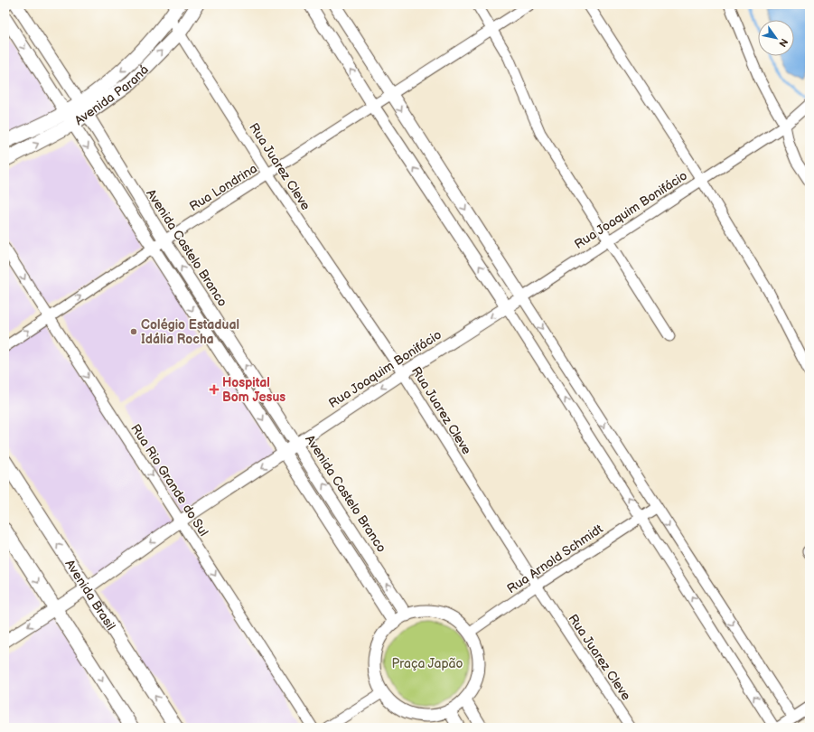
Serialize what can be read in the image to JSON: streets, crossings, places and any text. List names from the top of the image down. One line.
{"streets":{"main road":["Avenida Paraná","Avenida Brasil"],"street":["Rua Juarez Cleve","Rua Londrina","Rua Joaquim Bonifácio","Avenida Castelo Branco","Rua Rio Grande do Sul","Rua Arnold Schmidt"]},"crossings":[["Avenida Paraná","Rua Juarez Cleve"],["Avenida Paraná","Avenida Castelo Branco"],["Rua Juarez Cleve","Rua Londrina"],["Rua Juarez Cleve","Rua Joaquim Bonifácio"],["Rua Juarez Cleve","Rua Arnold Schmidt"],["Rua Londrina","Avenida Castelo Branco"],["Rua Londrina","Rua Rio Grande do Sul"],["Rua Joaquim Bonifácio","Avenida Castelo Branco"],["Rua Joaquim Bonifácio","Rua Rio Grande do Sul"],["Rua Joaquim Bonifácio","Avenida Brasil"],["Avenida Castelo Branco","Rua Arnold Schmidt"]],"one_way":["Rua Joaquim Bonifácio","Rua Rio Grande do Sul"],"parks":["Praça Japão"],"places":{"other":["Colégio Estadual Idália Rocha"],"health":["Hospital Bom Jesus"]},"north":"bottom right"}
